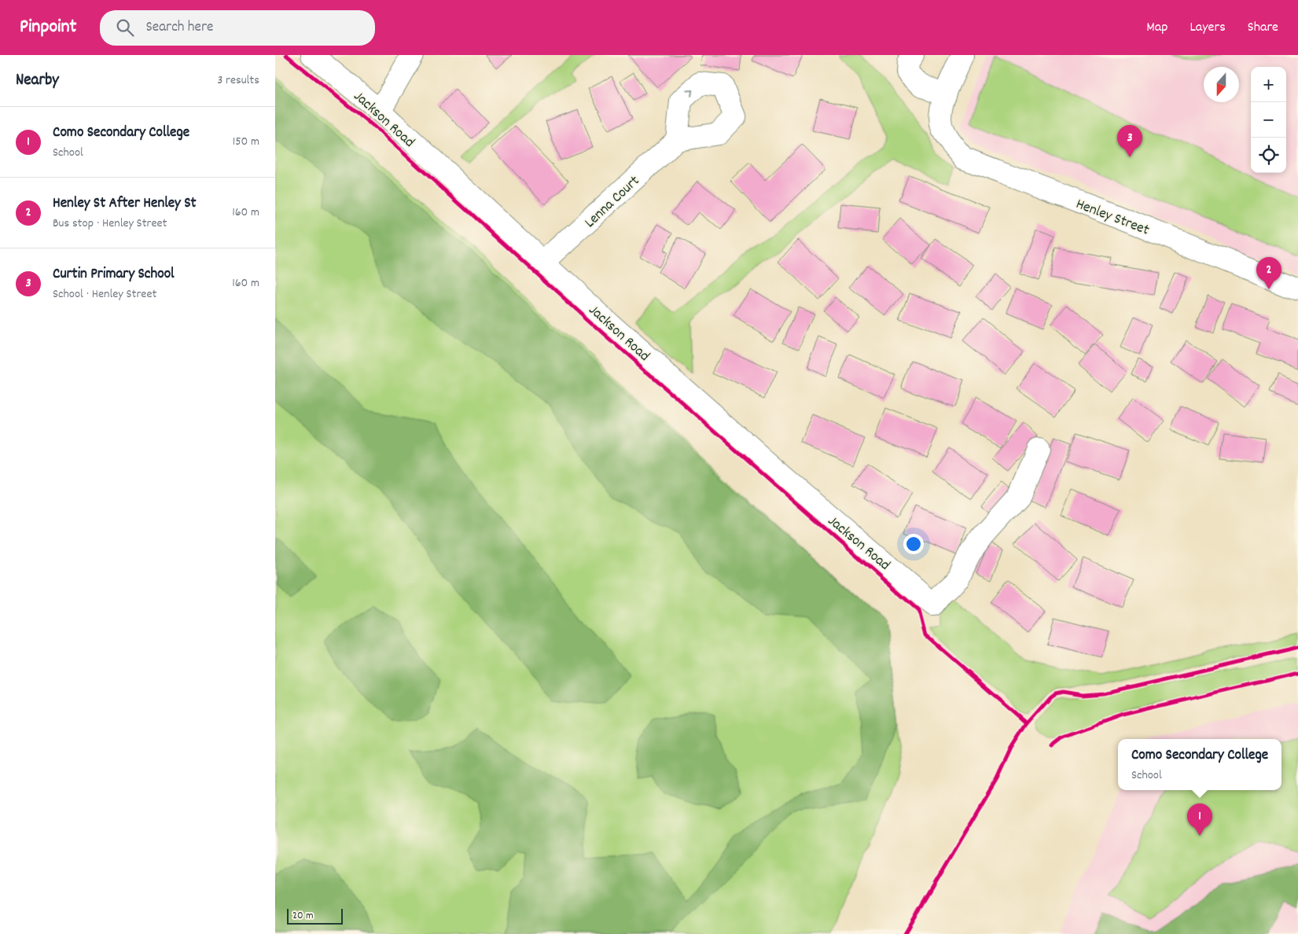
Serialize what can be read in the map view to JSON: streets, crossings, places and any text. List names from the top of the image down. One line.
{"streets":{"street":["Jackson Road","Lenna Court","Henley Street"]},"crossings":[["Jackson Road","Lenna Court"]],"scale_bar":"20 m","north":"bottom","page":{"header":"Pinpoint","search":"Search here","nav":["Map","Layers","Share"],"heading":["Nearby","3 results"],"map_buttons":["+","−"],"list":[{"mark":"1","name":"Como Secondary College","note":"School","value":"150 m"},{"mark":"2","name":"Henley St After Henley St","note":"Bus stop · Henley Street","value":"160 m"},{"mark":"3","name":"Curtin Primary School","note":"School · Henley Street","value":"160 m"}],"pins":["3","2","1"],"popup":["Como Secondary College","School"],"scale":"20 m"}}
